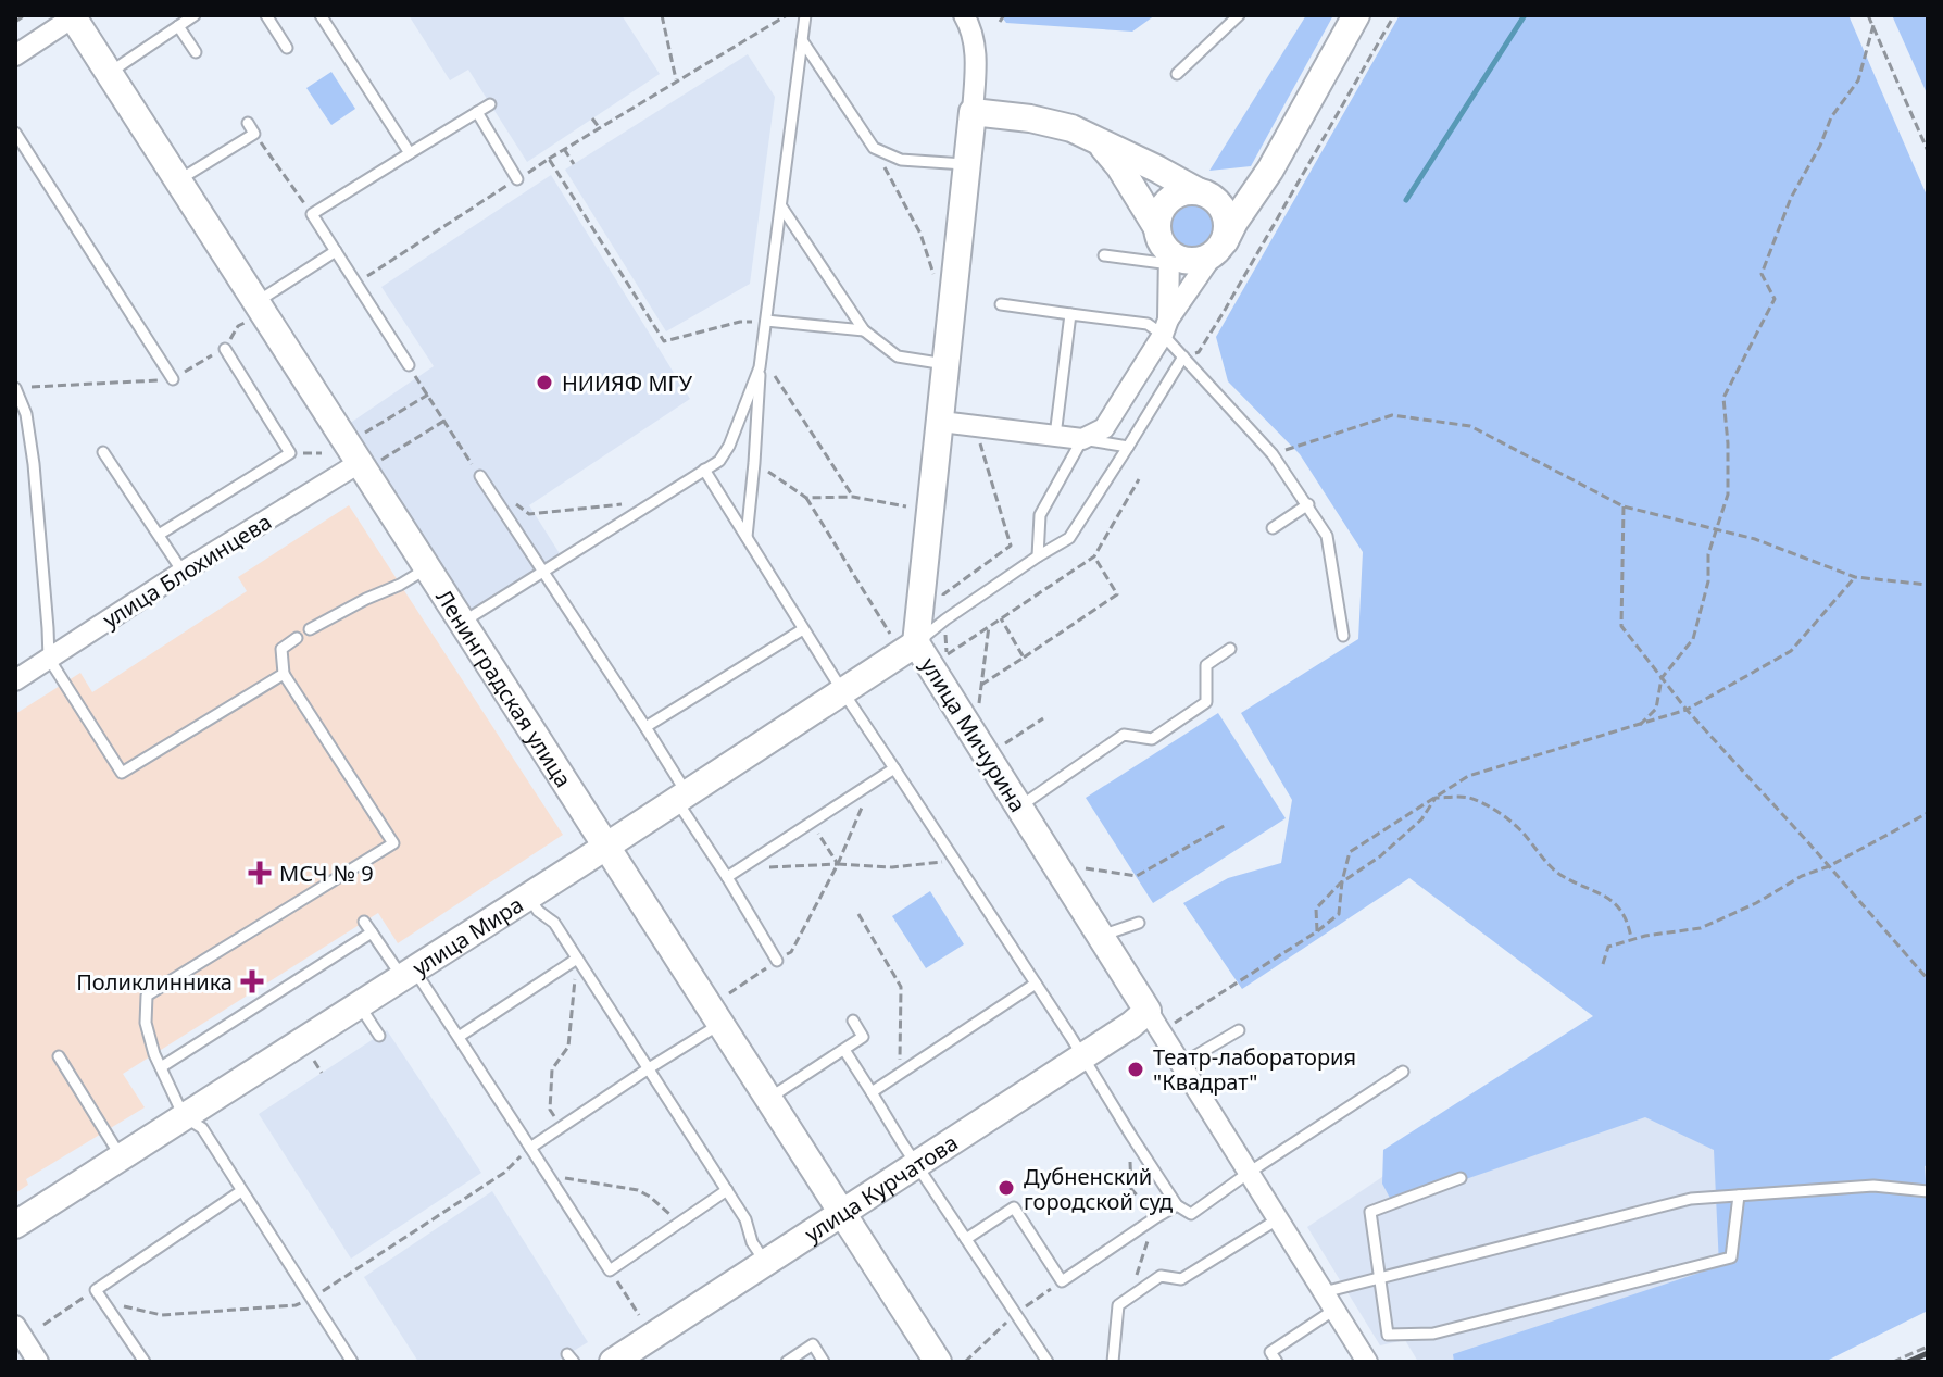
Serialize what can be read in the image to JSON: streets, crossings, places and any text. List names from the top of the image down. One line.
{"streets":{"street":["улица Блохинцева","Ленинградская улица","улица Мичурина","улица Мира","улица Курчатова"]},"crossings":[["улица Блохинцева","Ленинградская улица"],["Ленинградская улица","улица Мира"],["Ленинградская улица","улица Курчатова"],["улица Мичурина","улица Мира"],["улица Мичурина","улица Курчатова"]],"places":{"other":["НИИЯФ МГУ","Театр-лаборатория \"Квадрат\"","Дубненский городской суд"],"health":["МСЧ № 9","Поликлинника"]}}
